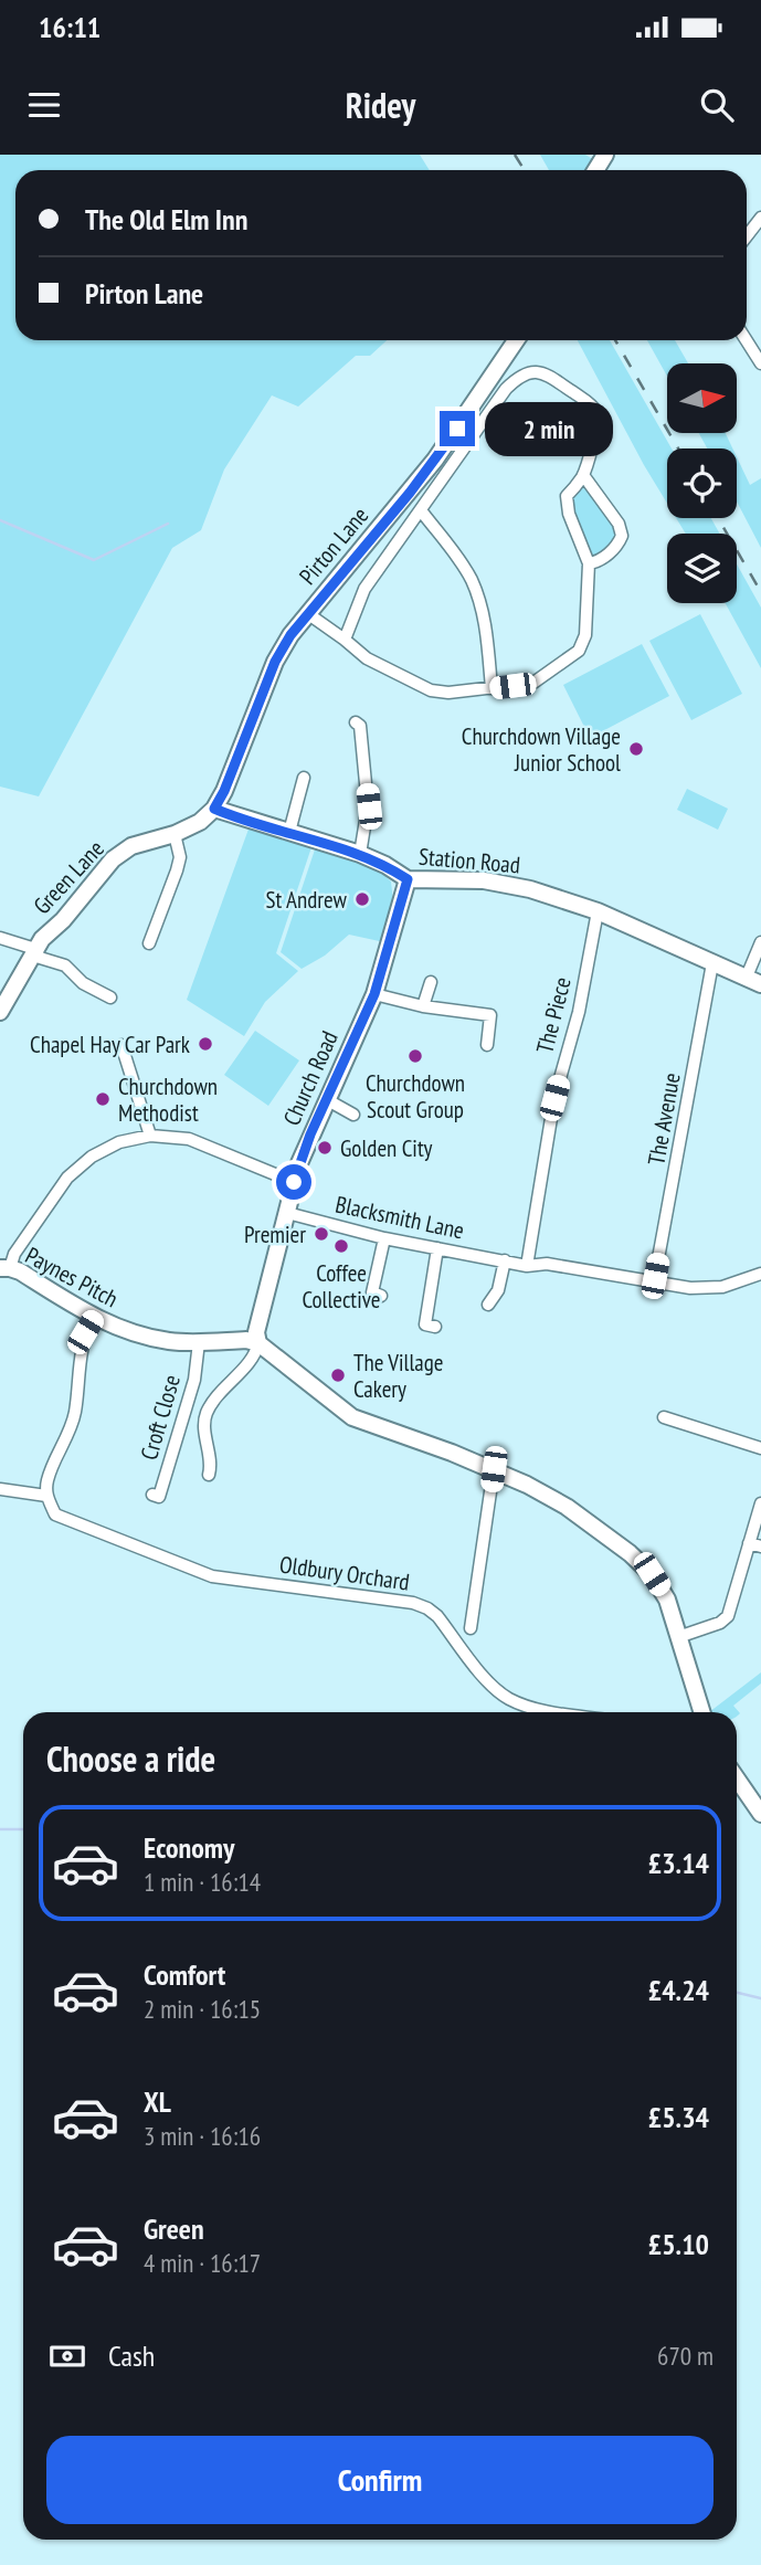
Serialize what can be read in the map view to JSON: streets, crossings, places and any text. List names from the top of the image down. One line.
{"streets":{"street":["Pirton Lane","Station Road","Green Lane","The Piece","Church Road","The Avenue","Blacksmith Lane","Paynes Pitch","Croft Close","Oldbury Orchard"]},"crossings":[["Pirton Lane","Station Road"],["Pirton Lane","Green Lane"],["Station Road","Green Lane"],["Station Road","The Piece"],["Station Road","Church Road"],["Station Road","The Avenue"],["The Piece","Blacksmith Lane"],["Church Road","Blacksmith Lane"],["Church Road","Paynes Pitch"],["The Avenue","Blacksmith Lane"],["Paynes Pitch","Croft Close"]],"places":["Churchdown Village Junior School","St Andrew","Chapel Hay Car Park","Churchdown Scout Group","Churchdown Methodist","Golden City","Premier","Coffee Collective","The Village Cakery"],"north":"right","page":{"status":"16:11","header":"Ridey","banner":["The Old Elm Inn","Pirton Lane"],"bubble":"2 min","heading":"Choose a ride","list":[{"name":"Economy","note":"1 min · 16:14","value":"£3.14"},{"name":"Comfort","note":"2 min · 16:15","value":"£4.24"},{"name":"XL","note":"3 min · 16:16","value":"£5.34"},{"name":"Green","note":"4 min · 16:17","value":"£5.10"}],"pay":["Cash","670 m"],"buttons":"Confirm"}}
